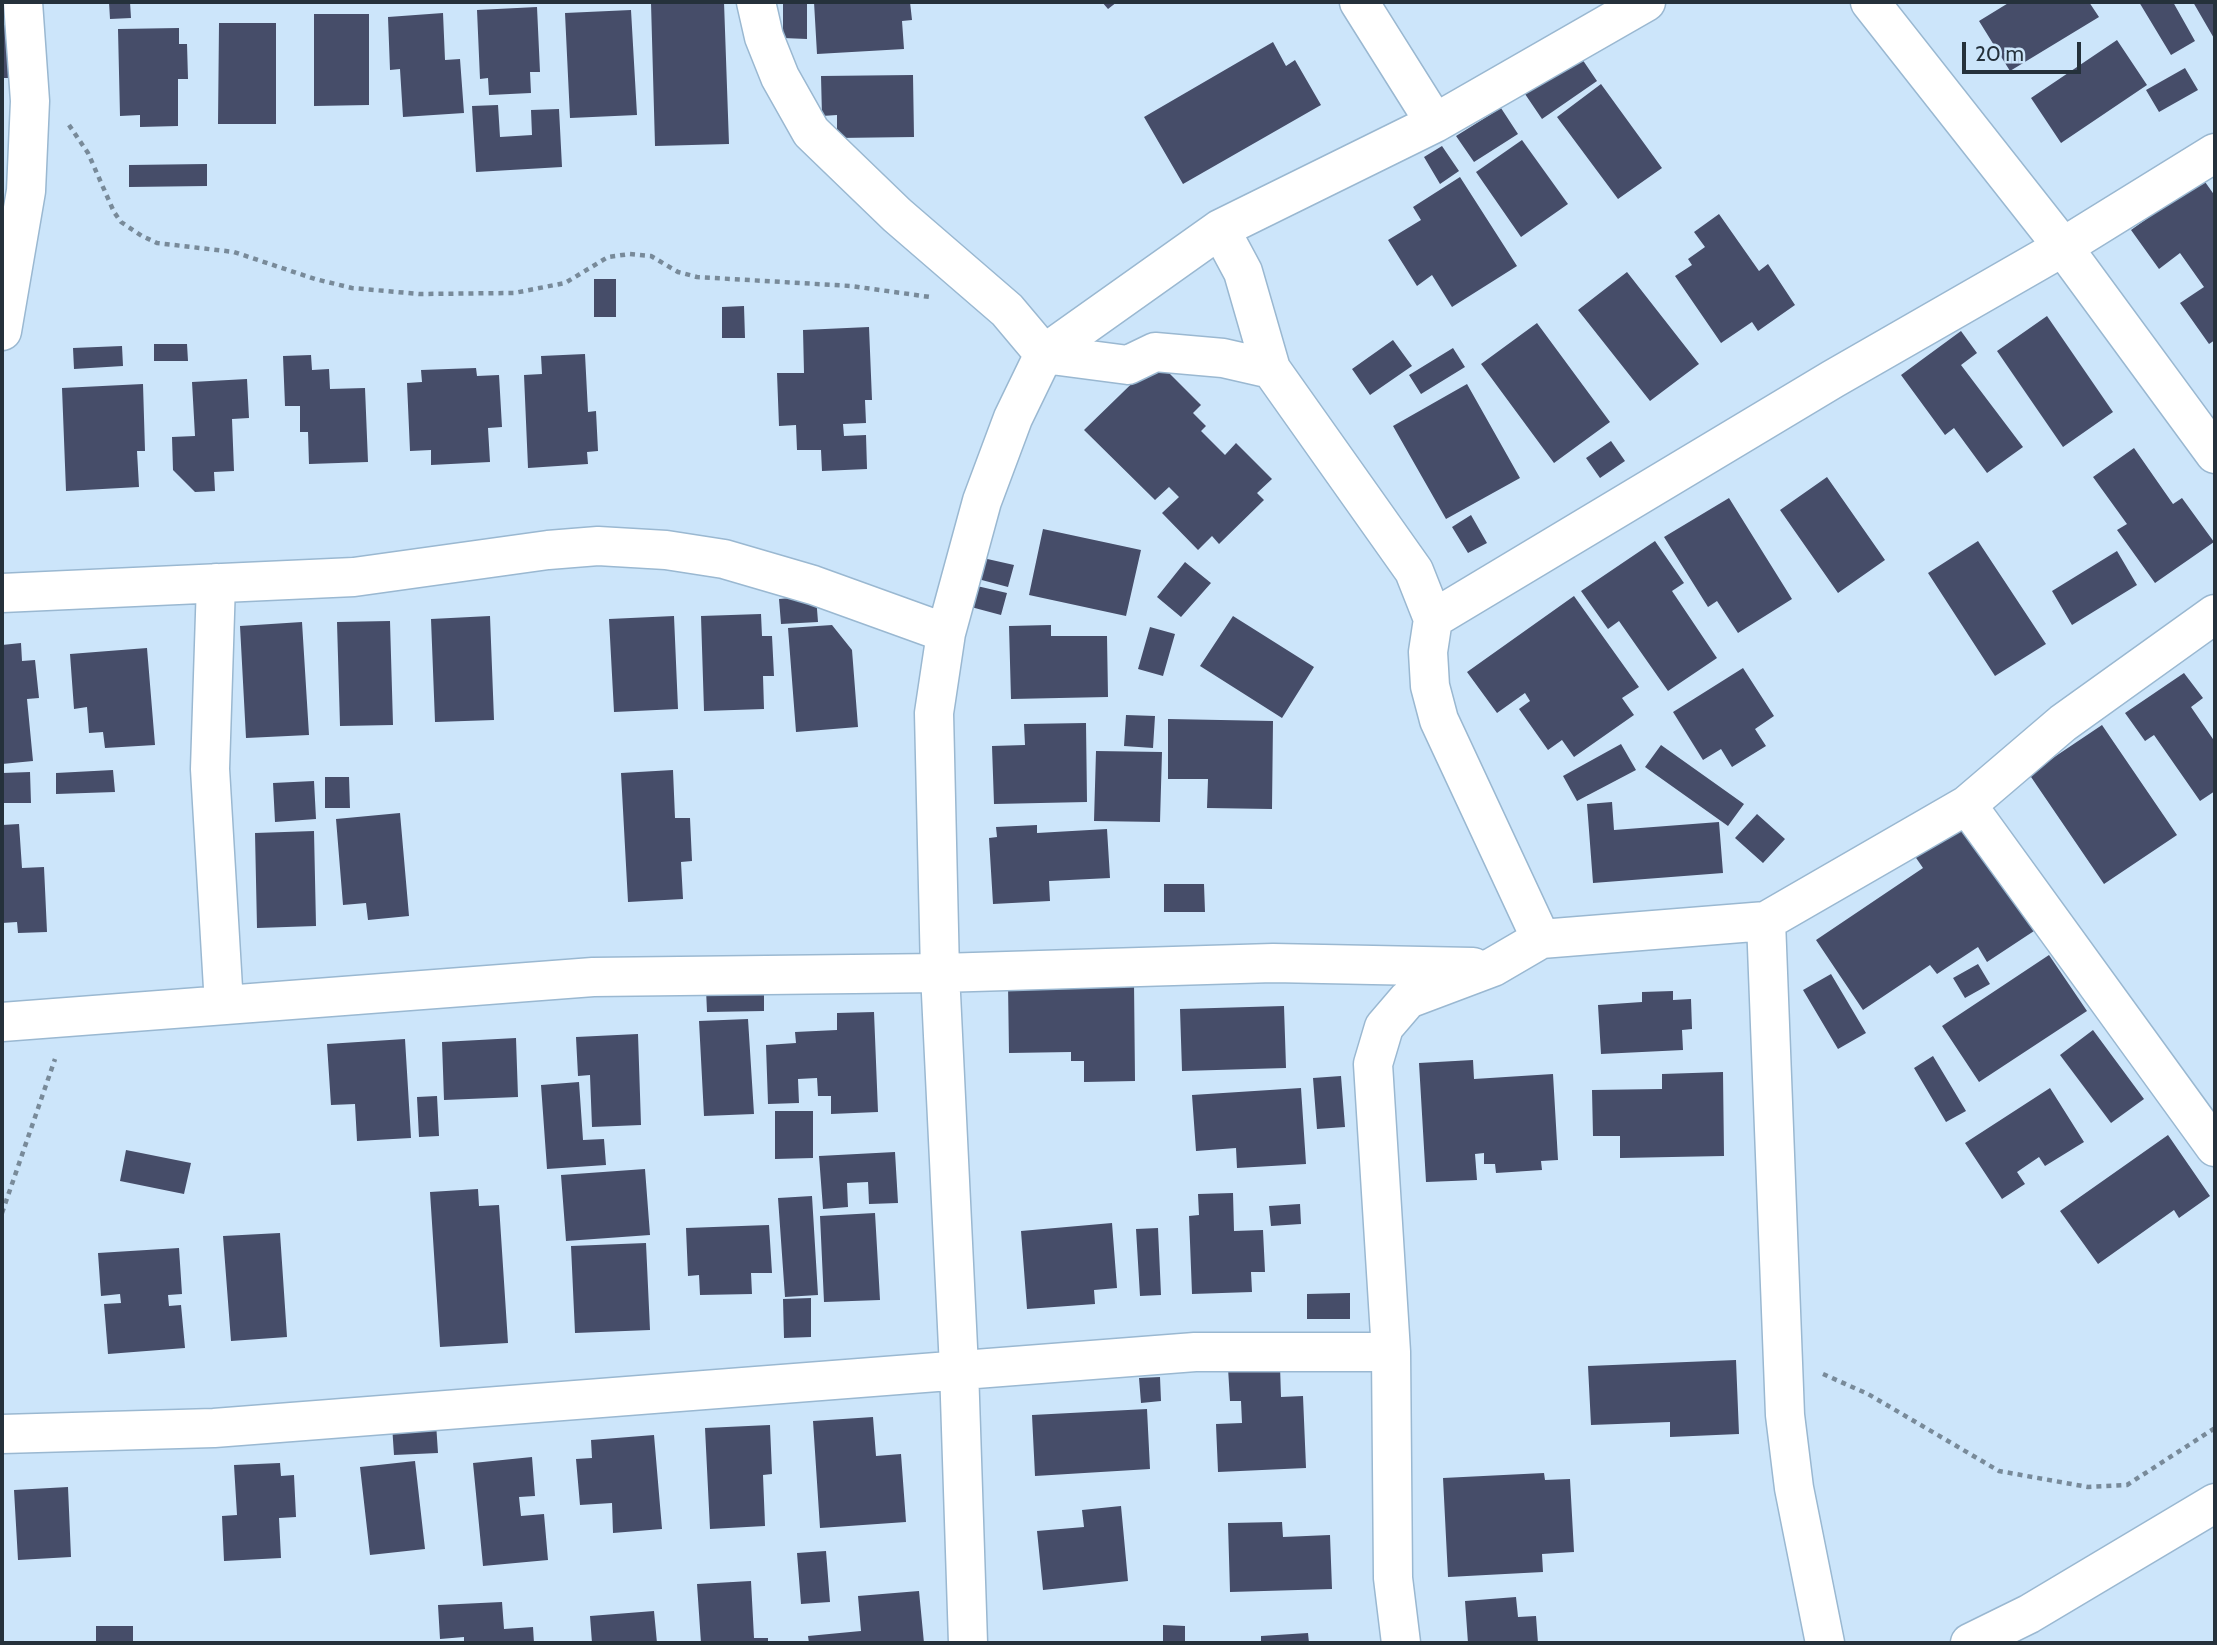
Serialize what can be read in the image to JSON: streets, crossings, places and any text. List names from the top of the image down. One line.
{"scale_bar":"20 m"}
